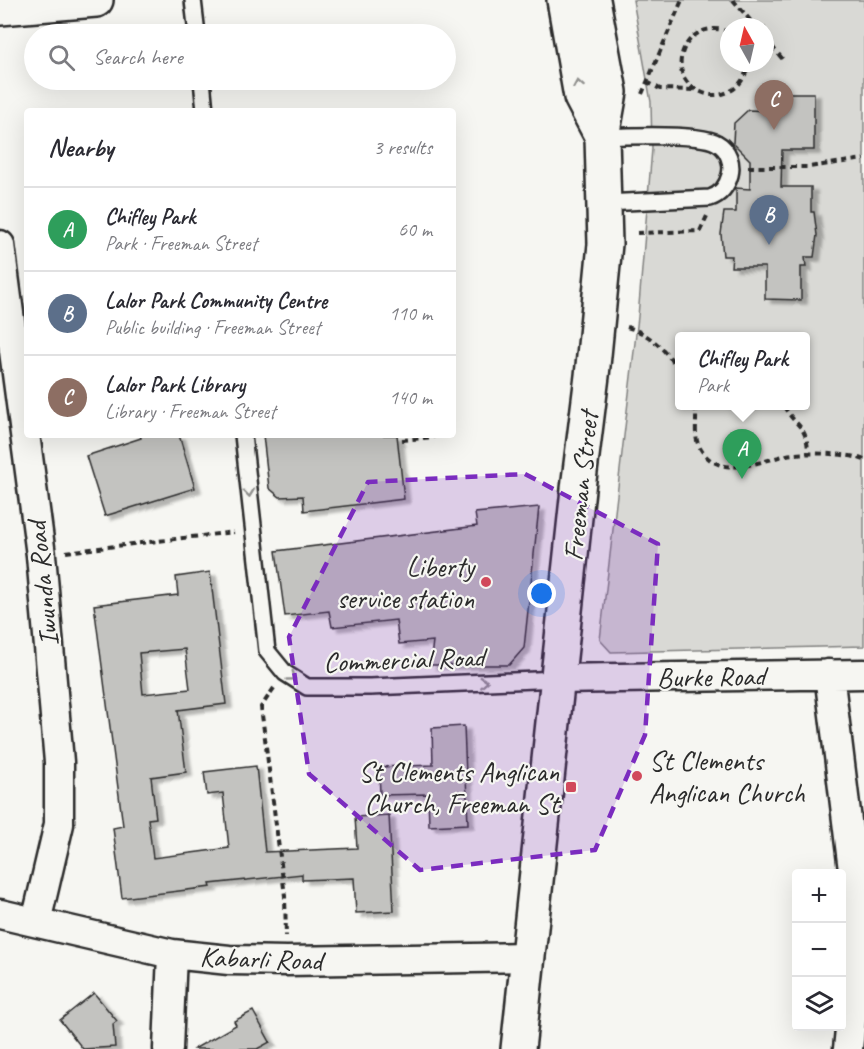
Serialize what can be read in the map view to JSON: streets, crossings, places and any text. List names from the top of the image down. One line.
{"streets":{"street":["Freeman Street","Iwunda Road","Burke Road","Kabarli Road"],"lane":["Commercial Road"]},"crossings":[["Freeman Street","Commercial Road"],["Freeman Street","Burke Road"],["Freeman Street","Kabarli Road"],["Iwunda Road","Kabarli Road"],["Commercial Road","Burke Road"]],"one_way":["Commercial Road"],"places":{"other":["Liberty service station","St Clements Anglican Church"],"transit":["St Clements Anglican Church, Freeman St"]},"north":"top","page":{"search":"Search here","pins":["C","B","A"],"heading":["Nearby","3 results"],"list":[{"mark":"A","name":"Chifley Park","note":"Park · Freeman Street","value":"60 m"},{"mark":"B","name":"Lalor Park Community Centre","note":"Public building · Freeman Street","value":"110 m"},{"mark":"C","name":"Lalor Park Library","note":"Library · Freeman Street","value":"140 m"}],"popup":["Chifley Park","Park"],"map_buttons":["+","−"]}}
